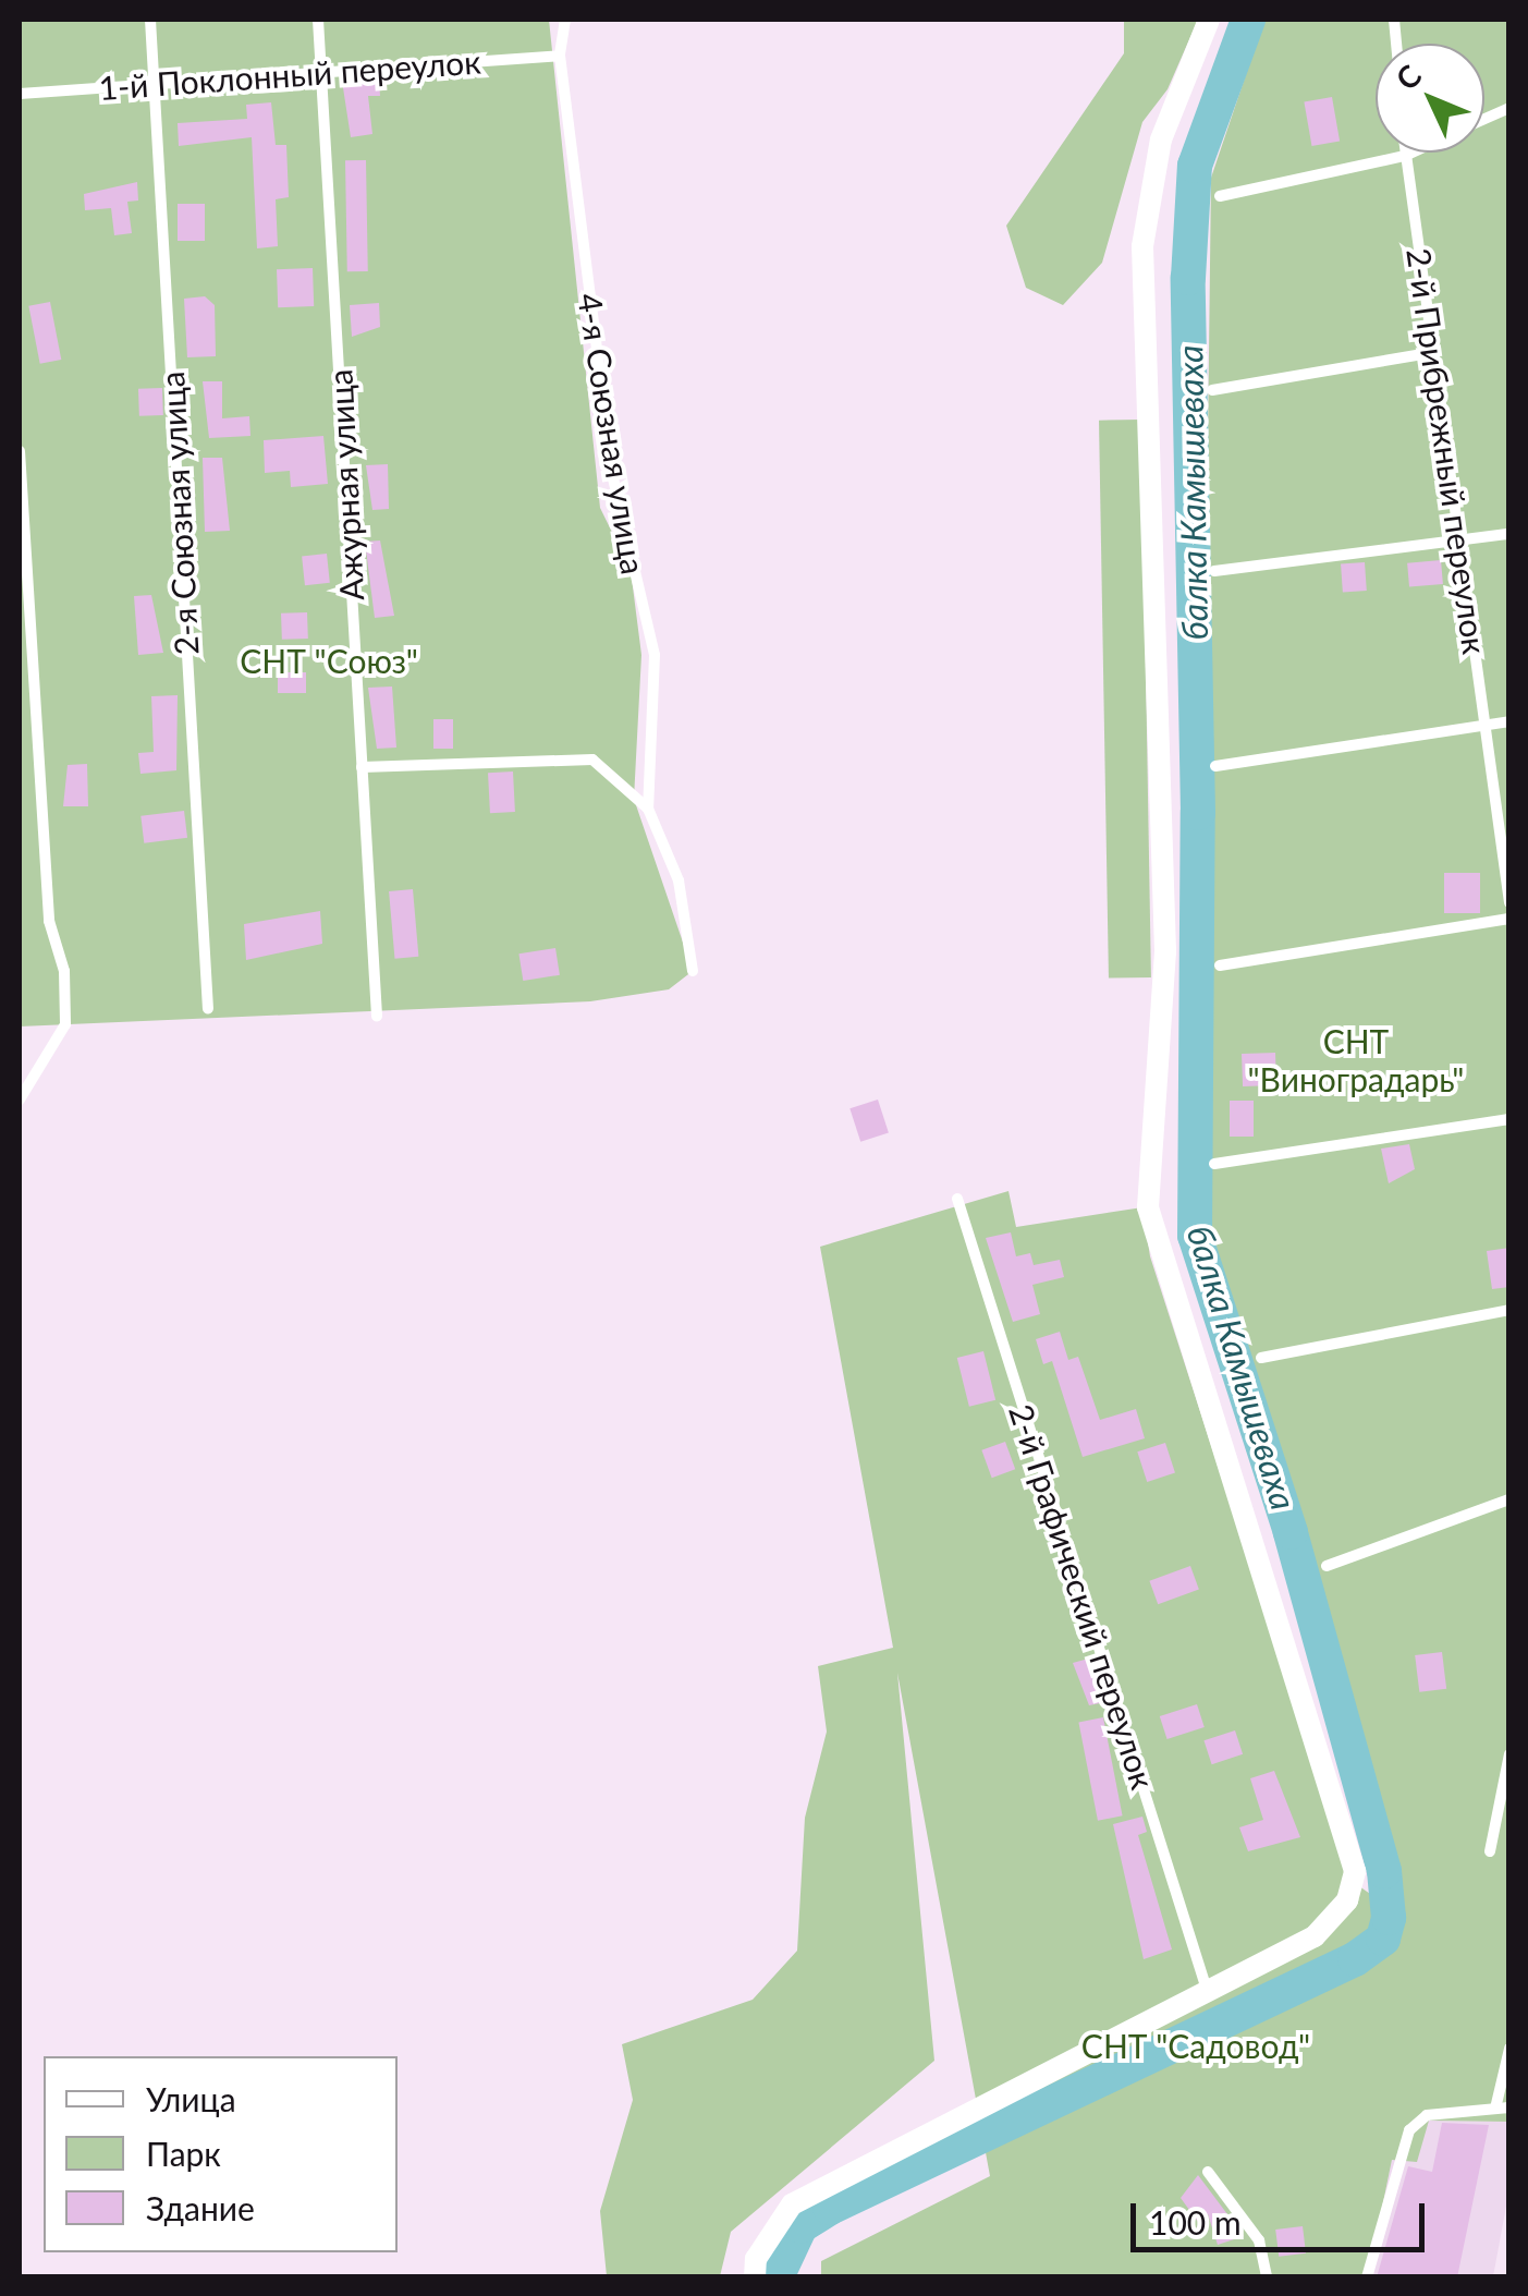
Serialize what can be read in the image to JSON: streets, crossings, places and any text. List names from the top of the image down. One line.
{"streets":{"lane":["1-й Поклонный переулок","4-я Союзная улица","2-й Прибрежный переулок","Ажурная улица","2-я Союзная улица","2-й Графический переулок"]},"crossings":[["1-й Поклонный переулок","4-я Союзная улица"],["1-й Поклонный переулок","Ажурная улица"],["1-й Поклонный переулок","2-я Союзная улица"]],"water":["балка Камышеваха"],"parks":["СНТ \"Союз\"","СНТ \"Виноградарь\"","СНТ \"Садовод\""],"legend":["Улица","Парк","Здание"],"scale_bar":"100 m","north":"top left"}
